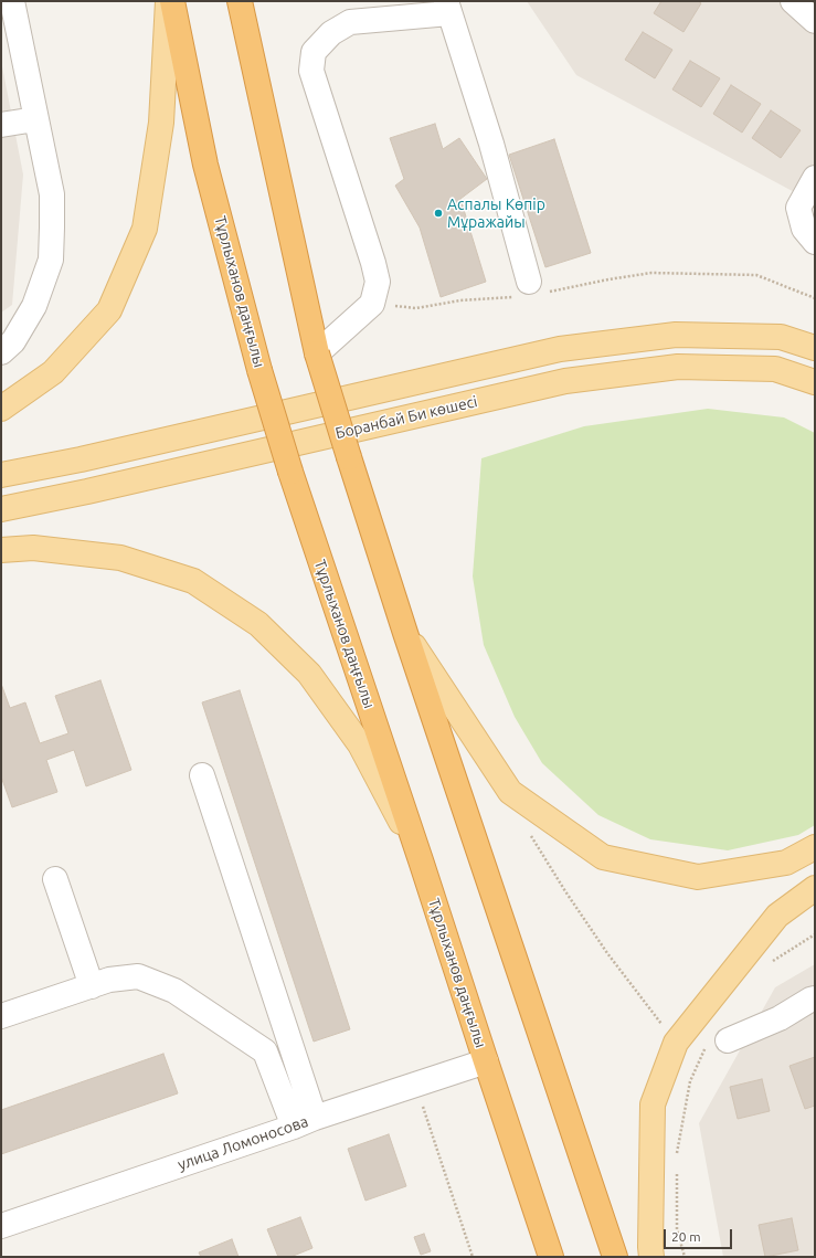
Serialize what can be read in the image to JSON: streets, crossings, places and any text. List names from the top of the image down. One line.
{"streets":{"highway":["Тұрлыханов даңғылы"],"main road":["Боранбай Би көшесі"],"street":["улица Ломоносова"]},"crossings":[["Тұрлыханов даңғылы","улица Ломоносова"]],"places":["Аспалы Көпір Мұражайы"],"scale_bar":"20 m"}
